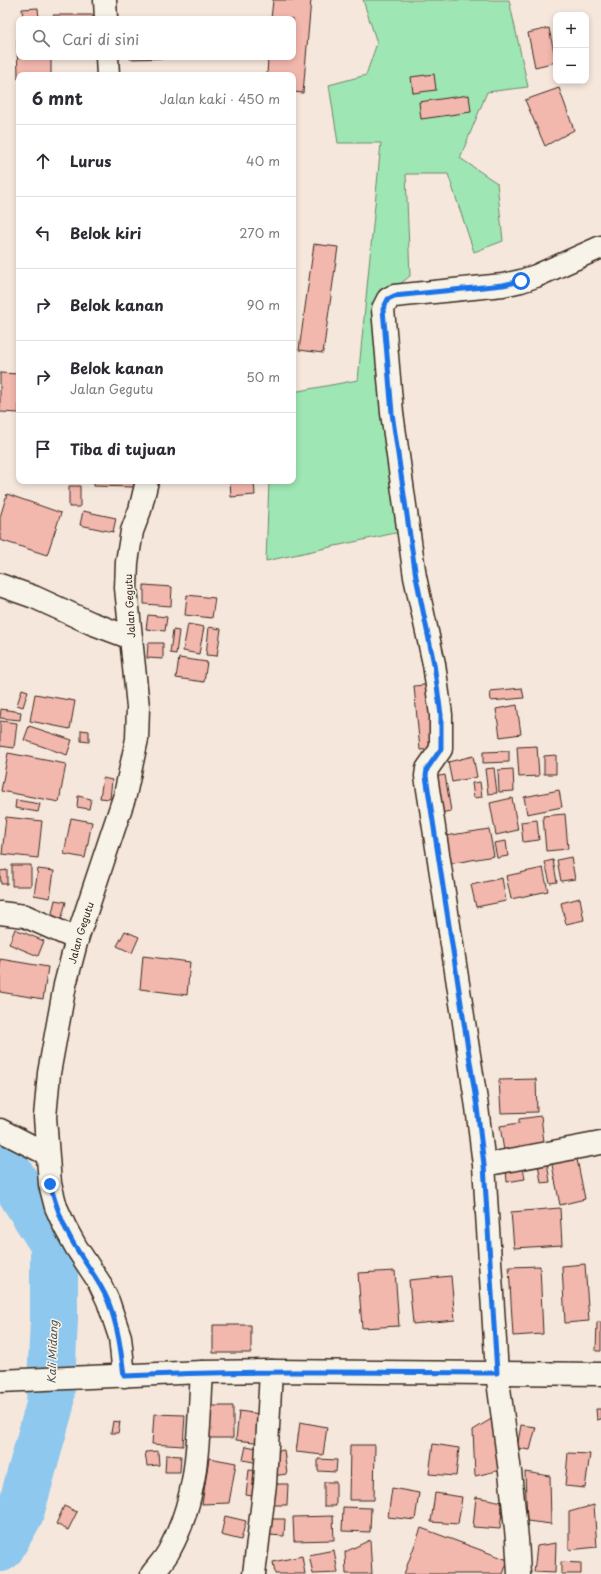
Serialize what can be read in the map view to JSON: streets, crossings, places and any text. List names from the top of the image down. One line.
{"streets":{"street":["Jalan Gegutu"]},"water":["Kali Midang"],"page":{"map_buttons":["+","−"],"search":"Cari di sini","heading":["6 mnt","Jalan kaki · 450 m"],"list":[["Lurus","40 m"],["Belok kiri","270 m"],["Belok kanan","90 m"],["Belok kanan","Jalan Gegutu","50 m"],"Tiba di tujuan"]}}
